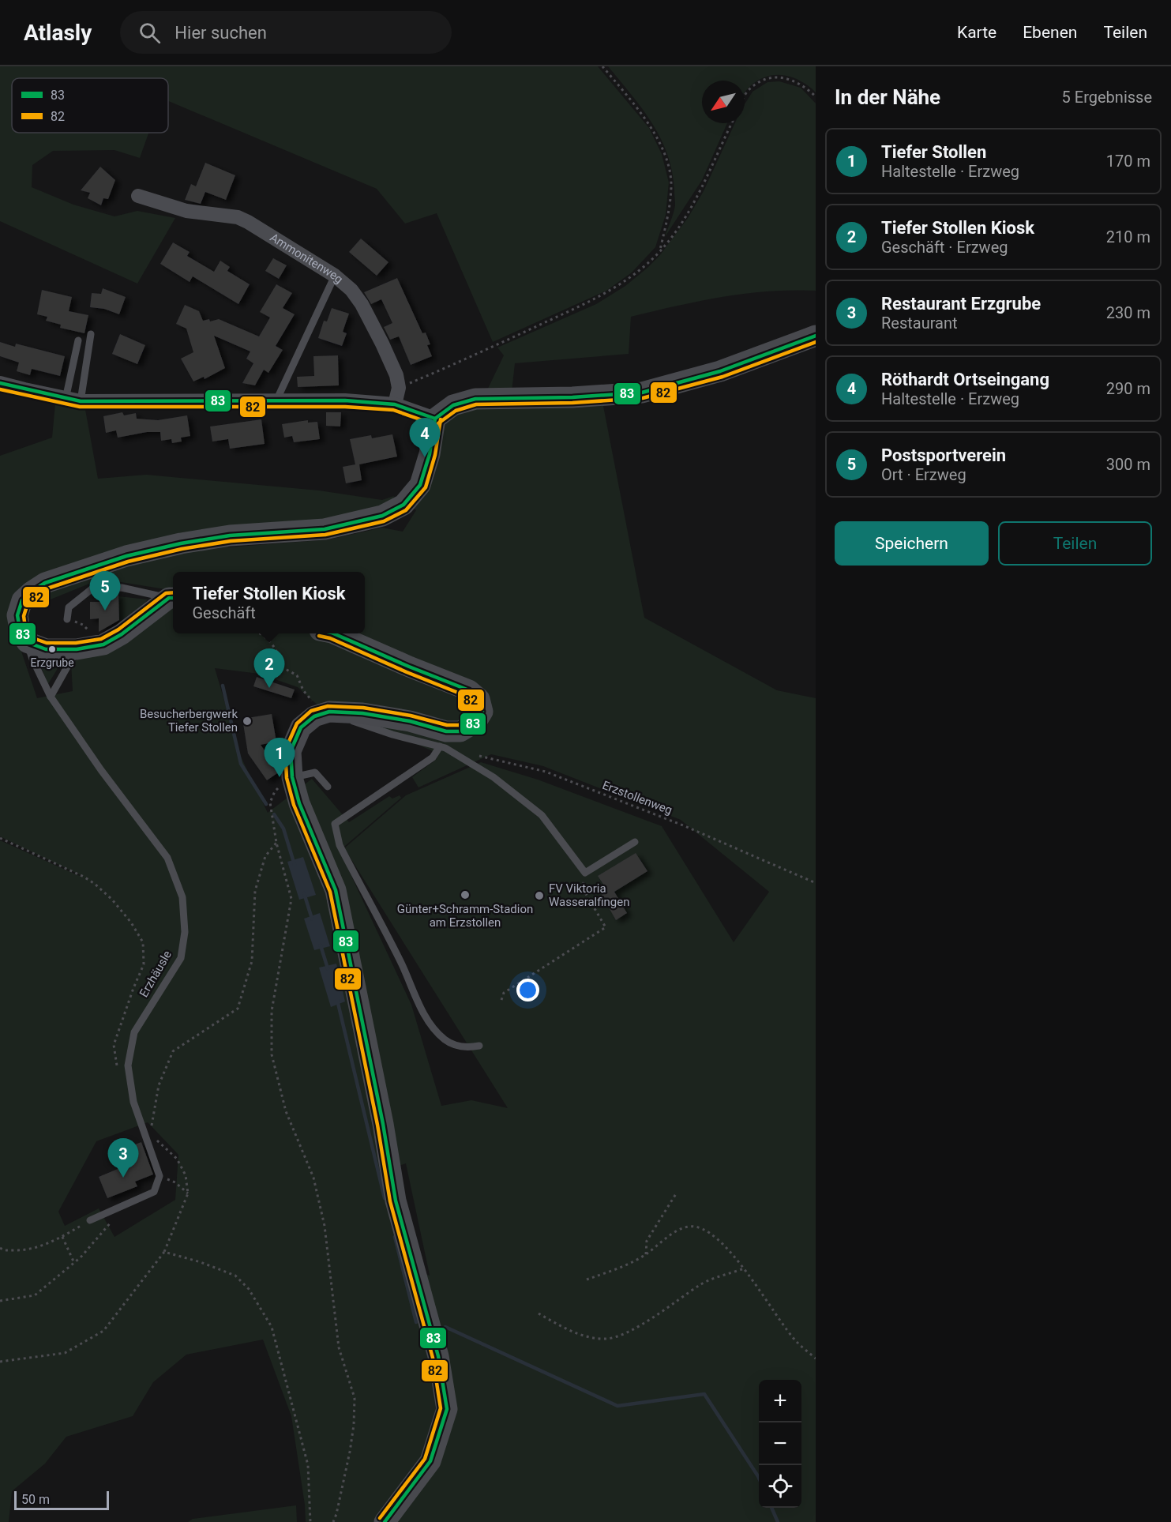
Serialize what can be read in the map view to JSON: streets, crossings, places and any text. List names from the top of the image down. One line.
{"streets":{"street":["Ammonitenweg"],"lane":["Erzhäusle"],"path":["Erzstollenweg"]},"places":["Erzgrube","Besucherbergwerk Tiefer Stollen","Günter+Schramm-Stadion am Erzstollen","FV Viktoria Wasseralfingen"],"lines":["transit line 83","transit line 82"],"legend":["83","82"],"scale_bar":"50 m","north":"bottom left","page":{"header":"Atlasly","search":"Hier suchen","nav":["Karte","Ebenen","Teilen"],"heading":["In der Nähe","5 Ergebnisse"],"list":[{"mark":"1","name":"Tiefer Stollen","note":"Haltestelle · Erzweg","value":"170 m"},{"mark":"2","name":"Tiefer Stollen Kiosk","note":"Geschäft · Erzweg","value":"210 m"},{"mark":"3","name":"Restaurant Erzgrube","note":"Restaurant","value":"230 m"},{"mark":"4","name":"Röthardt Ortseingang","note":"Haltestelle · Erzweg","value":"290 m"},{"mark":"5","name":"Postsportverein","note":"Ort · Erzweg","value":"300 m"}],"pins":["4","5","2","1","3"],"buttons":["Speichern","Teilen"],"popup":["Tiefer Stollen Kiosk","Geschäft"],"map_buttons":["+","−"],"scale":"50 m"}}
